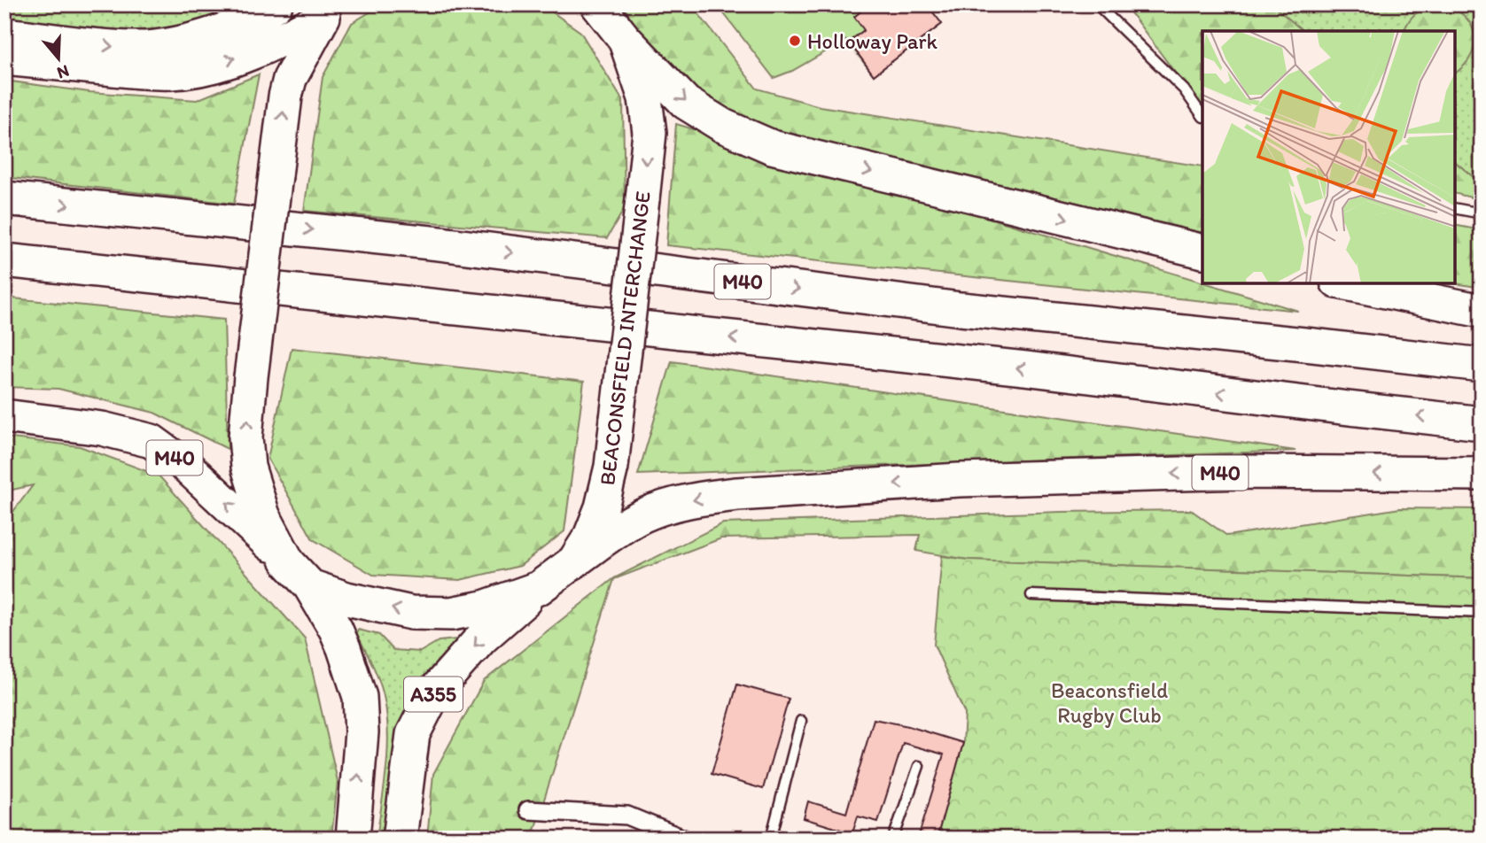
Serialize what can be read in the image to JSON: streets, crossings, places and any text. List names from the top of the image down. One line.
{"streets":{"highway":["M40","BEACONSFIELD INTERCHANGE","A355"]},"crossings":[["M40","BEACONSFIELD INTERCHANGE"],["BEACONSFIELD INTERCHANGE","A355"]],"parks":["Beaconsfield Rugby Club"],"places":["Holloway Park"],"north":"bottom"}
